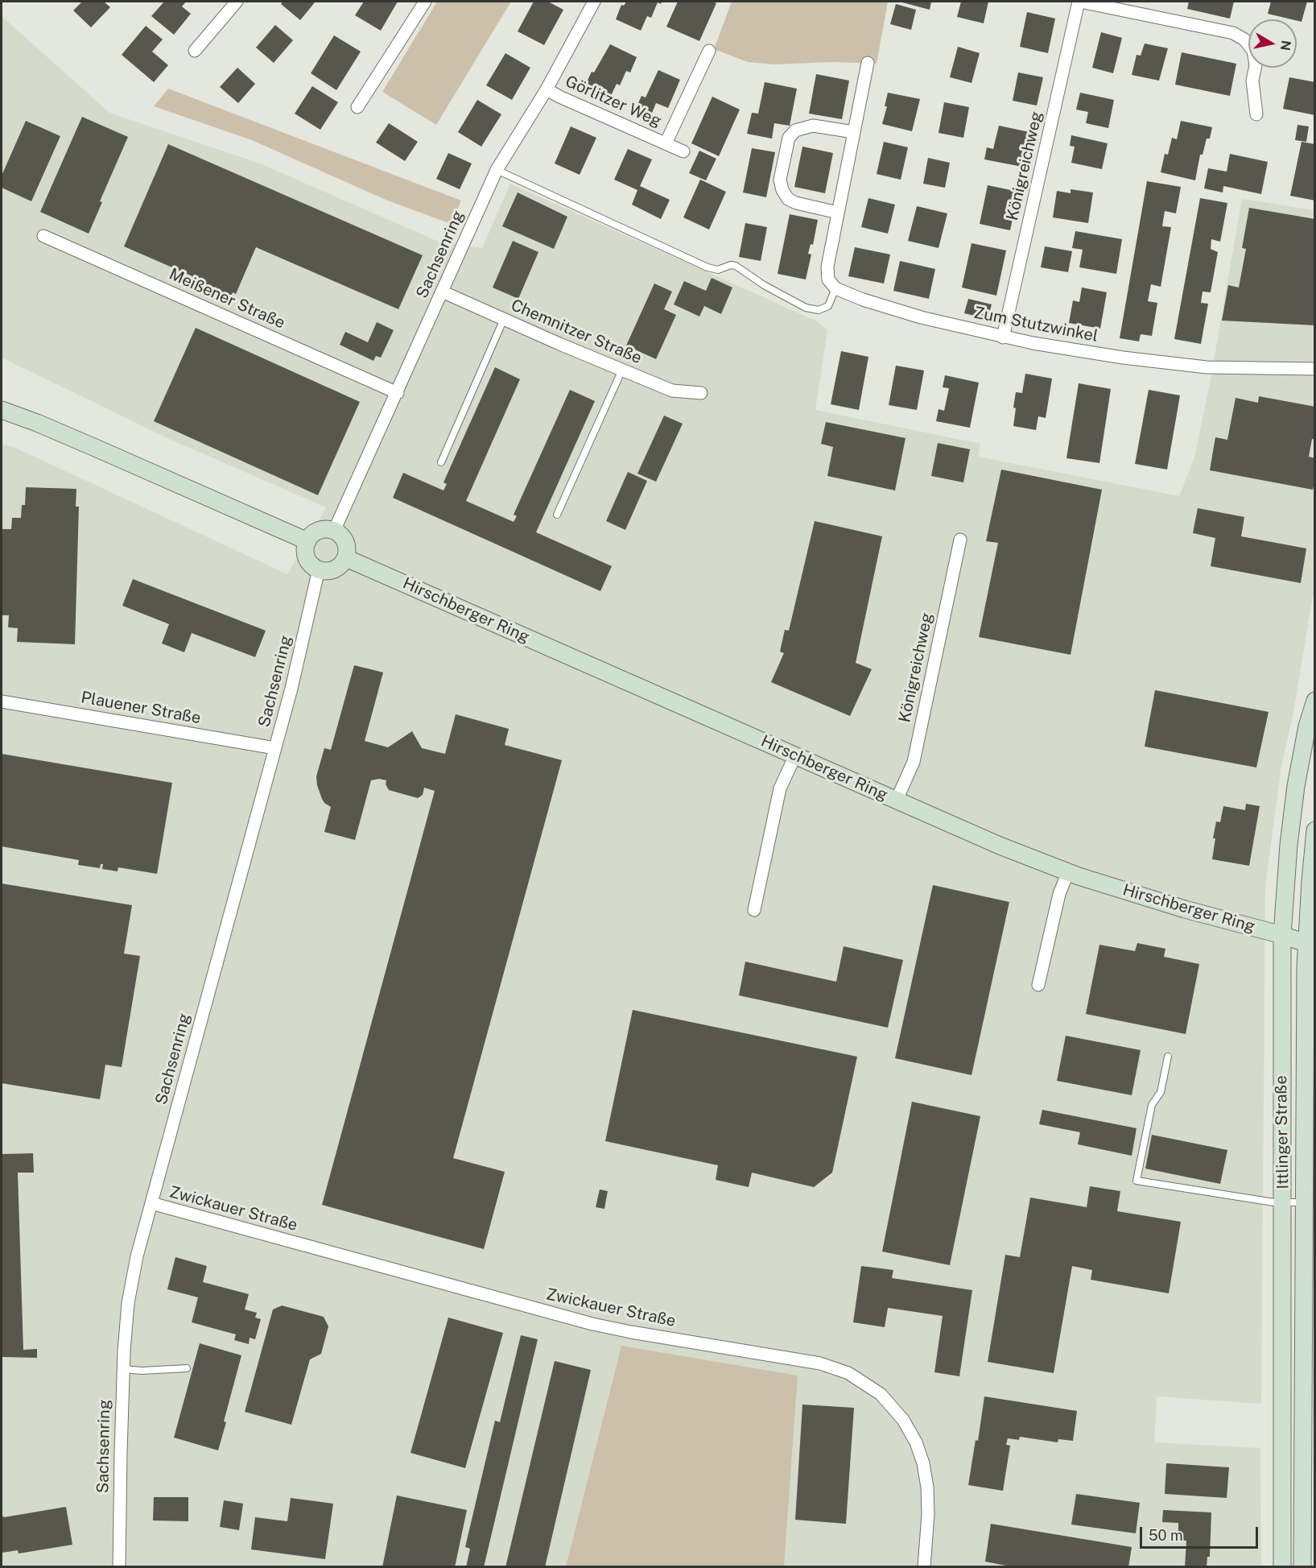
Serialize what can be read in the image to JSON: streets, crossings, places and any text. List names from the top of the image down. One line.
{"streets":{"street":["Görlitzer Weg","Königreichweg","Sachsenring","Meißener Straße","Zum Stutzwinkel","Chemnitzer Straße","Hirschberger Ring","Plauener Straße","Ittlinger Straße","Zwickauer Straße"]},"crossings":[["Görlitzer Weg","Sachsenring"],["Königreichweg","Zum Stutzwinkel"],["Königreichweg","Hirschberger Ring"],["Sachsenring","Meißener Straße"],["Sachsenring","Chemnitzer Straße"],["Sachsenring","Hirschberger Ring"],["Sachsenring","Plauener Straße"],["Sachsenring","Zwickauer Straße"],["Hirschberger Ring","Ittlinger Straße"]],"scale_bar":"50 m","north":"right"}
